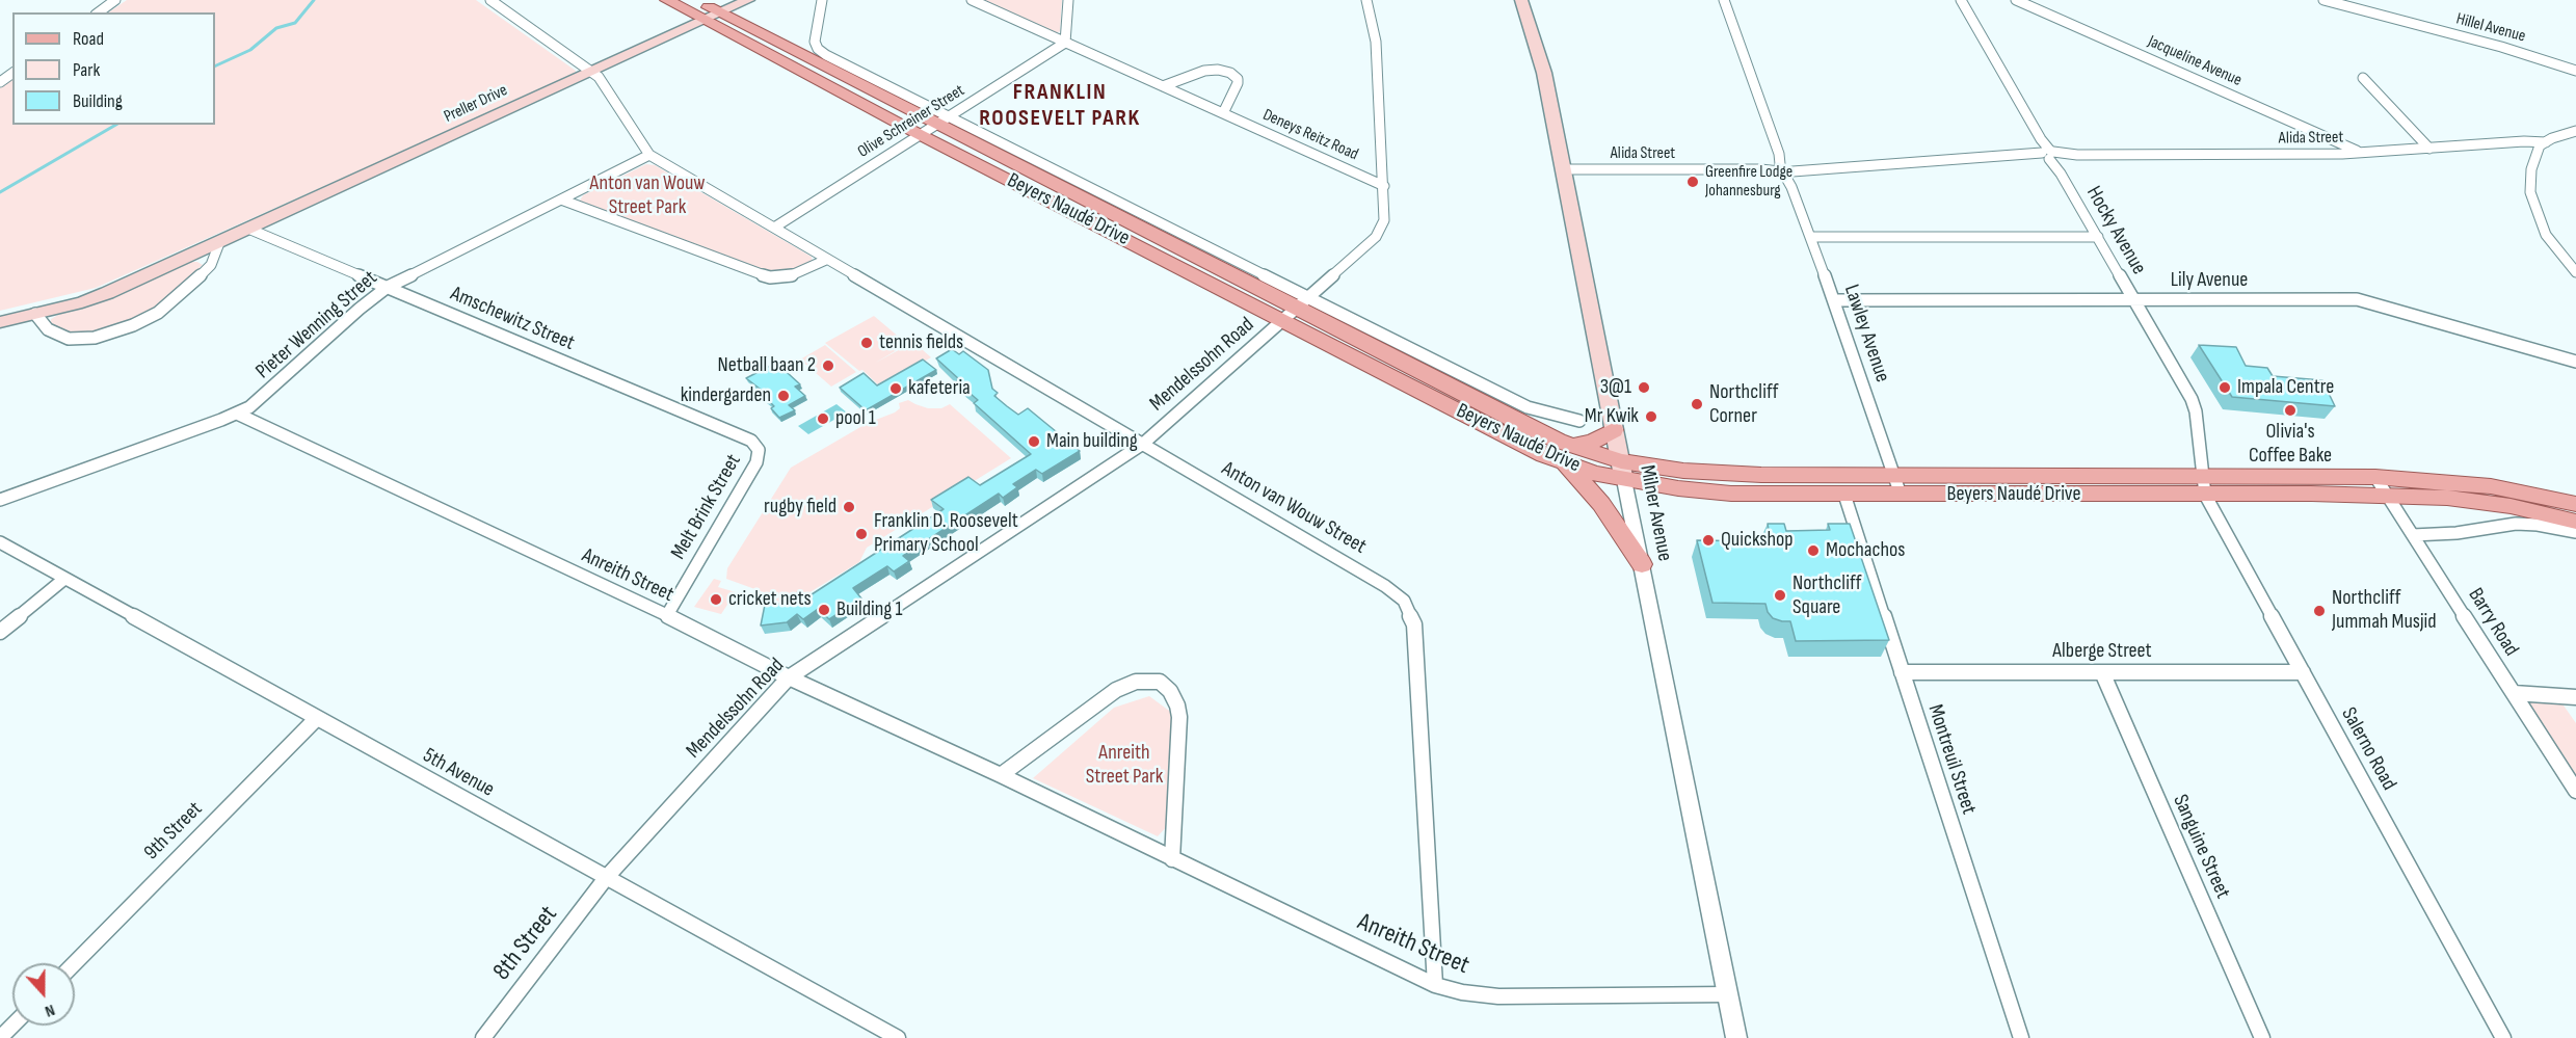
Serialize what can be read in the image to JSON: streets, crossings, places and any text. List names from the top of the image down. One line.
{"streets":{"main road":["Preller Drive","Beyers Naudé Drive","Milner Avenue"],"street":["Hillel Avenue","Jacqueline Avenue","Olive Schreiner Street","Deneys Reitz Road","Alida Street","Hocky Avenue","Lily Avenue","Amschewitz Street","Pieter Wenning Street","Lawley Avenue","Mendelssohn Road","Melt Brink Street","Anton van Wouw Street","Anreith Street","Barry Road","Alberge Street","Salerno Road","Montreuil Street","5th Avenue","9th Street","Sanguine Street","8th Street"]},"crossings":[["Jacqueline Avenue","Alida Street"],["Preller Drive","Beyers Naudé Drive"],["Preller Drive","Amschewitz Street"],["Preller Drive","Anton van Wouw Street"],["Olive Schreiner Street","Deneys Reitz Road"],["Olive Schreiner Street","Beyers Naudé Drive"],["Olive Schreiner Street","Anton van Wouw Street"],["Deneys Reitz Road","Mendelssohn Road"],["Alida Street","Hocky Avenue"],["Alida Street","Lawley Avenue"],["Alida Street","Milner Avenue"],["Beyers Naudé Drive","Hocky Avenue"],["Beyers Naudé Drive","Lawley Avenue"],["Beyers Naudé Drive","Mendelssohn Road"],["Beyers Naudé Drive","Milner Avenue"],["Beyers Naudé Drive","Barry Road"],["Beyers Naudé Drive","Salerno Road"],["Beyers Naudé Drive","Montreuil Street"],["Hocky Avenue","Lily Avenue"],["Hocky Avenue","Salerno Road"],["Lily Avenue","Lawley Avenue"],["Amschewitz Street","Pieter Wenning Street"],["Amschewitz Street","Melt Brink Street"],["Pieter Wenning Street","Anton van Wouw Street"],["Pieter Wenning Street","Anreith Street"],["Mendelssohn Road","Anton van Wouw Street"],["Mendelssohn Road","Anreith Street"],["Mendelssohn Road","5th Avenue"],["Mendelssohn Road","8th Street"],["Melt Brink Street","Anreith Street"],["Anton van Wouw Street","Anreith Street"],["Milner Avenue","Anreith Street"],["Alberge Street","Salerno Road"],["Alberge Street","Montreuil Street"],["Alberge Street","Sanguine Street"],["5th Avenue","9th Street"],["5th Avenue","8th Street"]],"districts":["FRANKLIN ROOSEVELT PARK"],"parks":["Anton van Wouw Street Park","Anreith Street Park"],"places":["Greenfire Lodge Johannesburg","tennis fields","Netball baan 2","3@1","Impala Centre","kafeteria","kindergarden","Northcliff Corner","Olivia's Coffee Bake","Mr Kwik","pool 1","Main building","rugby field","Franklin D. Roosevelt Primary School","Quickshop","Mochachos","Northcliff Square","cricket nets","Building 1","Northcliff Jummah Musjid"],"legend":["Road","Park","Building"],"north":"bottom"}
